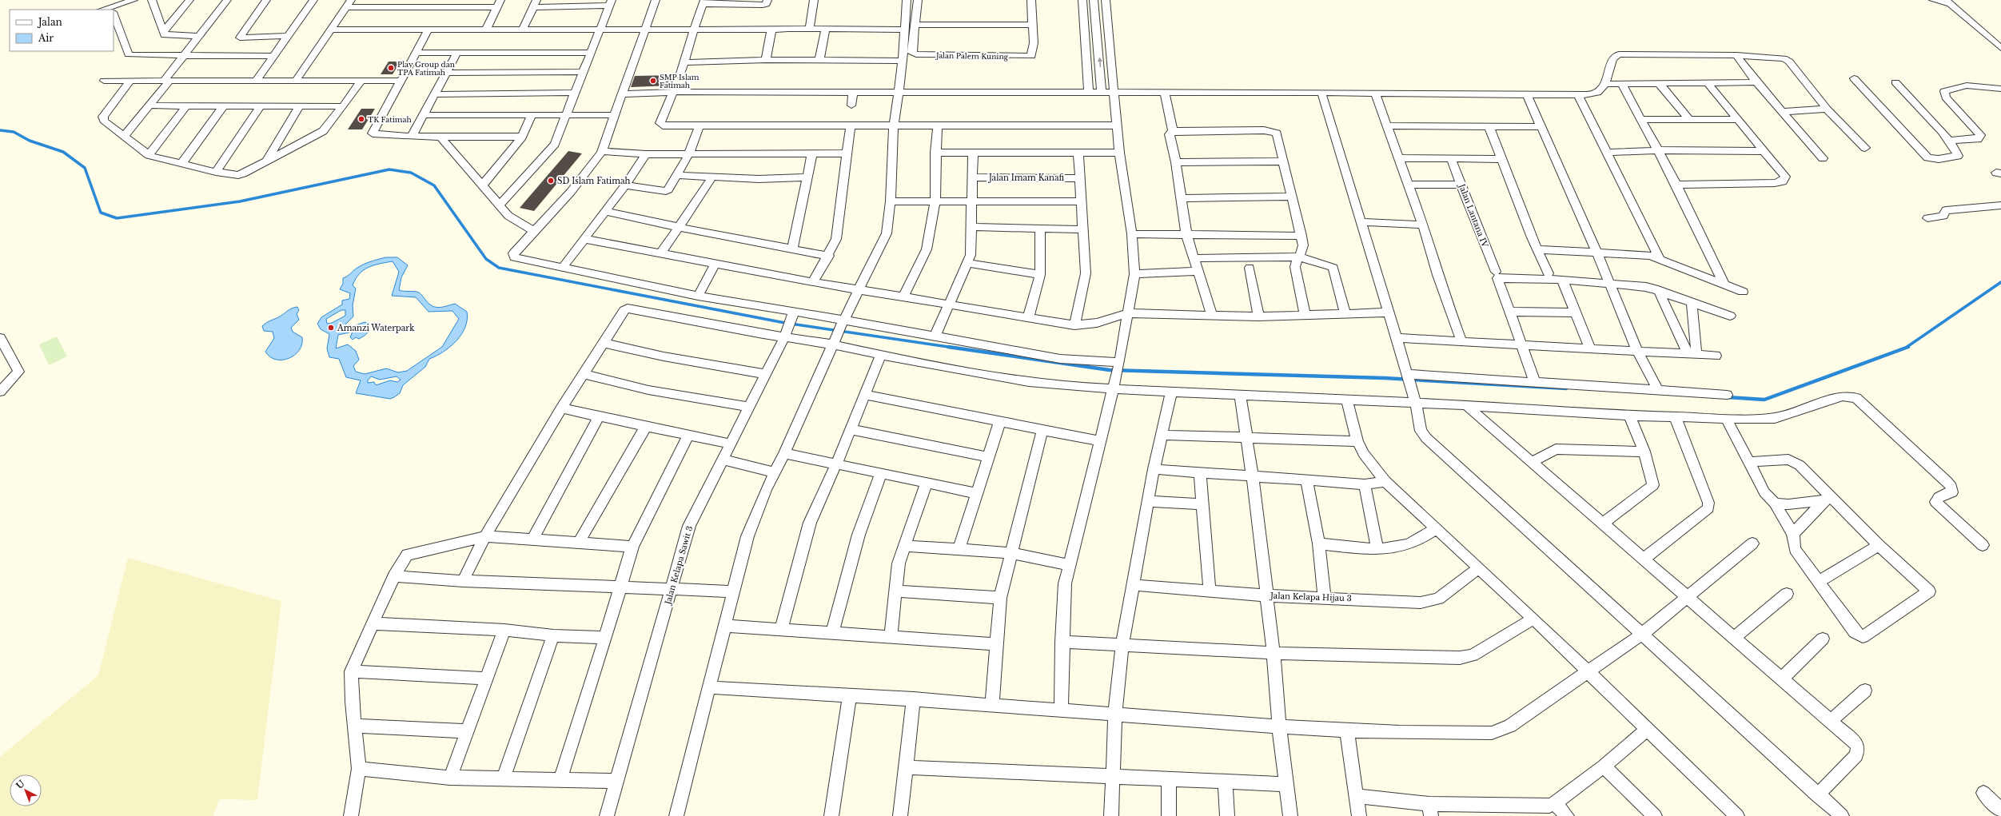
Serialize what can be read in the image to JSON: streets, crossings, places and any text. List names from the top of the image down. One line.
{"streets":{"street":["Jalan Palem Kuning","Jalan Imam Kanafi","Jalan Lantana IV","Jalan Kelapa Sawit 3","Jalan Kelapa Hijau 3"]},"places":["Play Group dan TPA Fatimah","SMP Islam Fatimah","TK Fatimah","SD Islam Fatimah","Amanzi Waterpark"],"legend":["Jalan","Air"],"north":"top left"}
